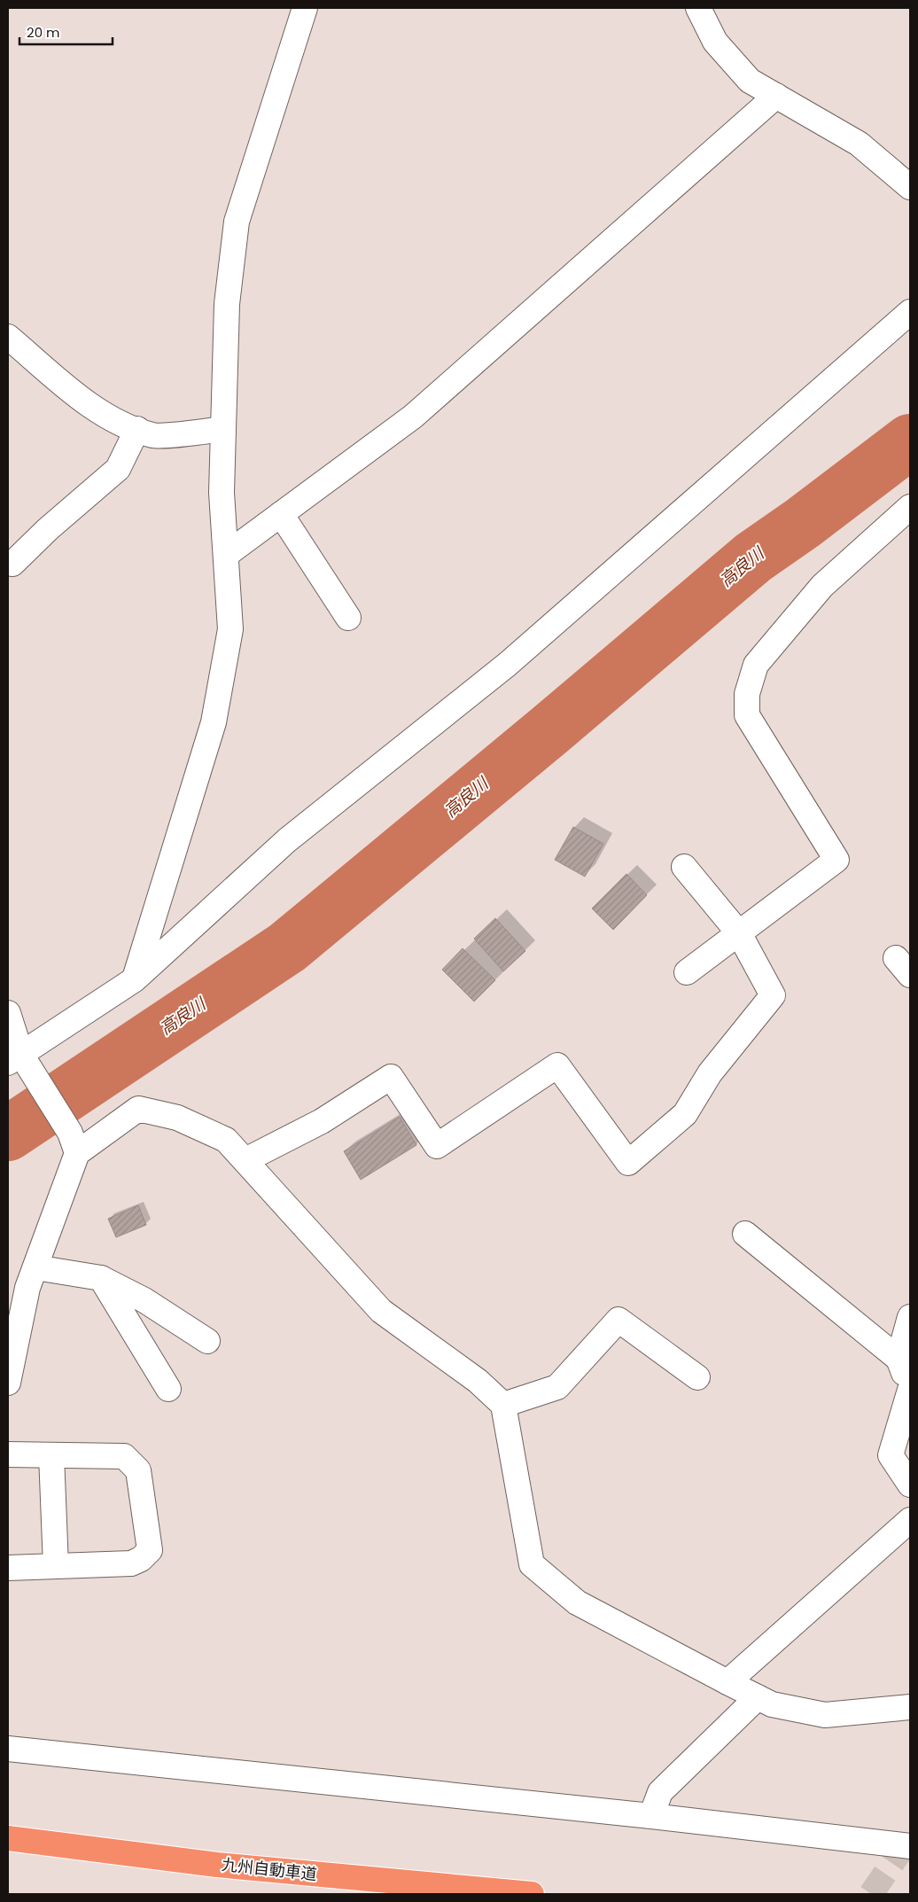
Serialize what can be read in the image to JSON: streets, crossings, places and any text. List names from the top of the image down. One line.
{"streets":{"highway":["九州自動車道"]},"water":["高良川"],"scale_bar":"20 m"}
